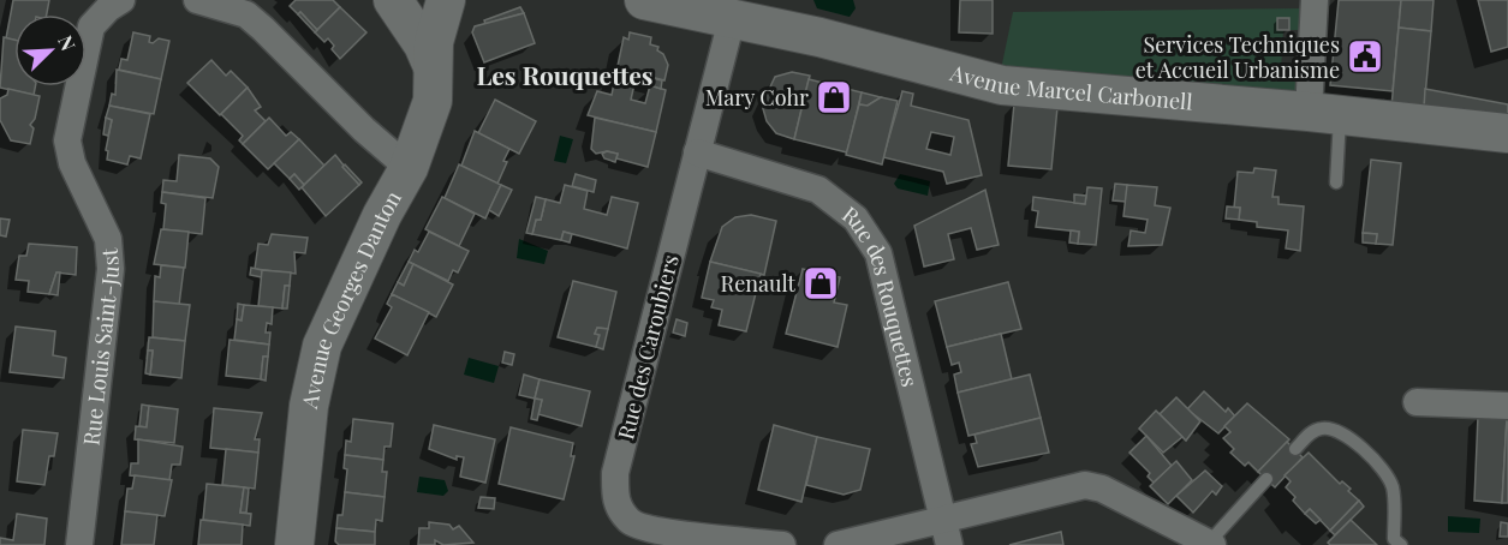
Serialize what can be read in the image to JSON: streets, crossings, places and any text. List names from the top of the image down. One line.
{"streets":{"street":["Avenue Marcel Carbonell","Avenue Georges Danton","Rue des Rouquettes","Rue Louis Saint-Just","Rue des Caroubiers"]},"crossings":[["Avenue Marcel Carbonell","Rue des Caroubiers"],["Rue des Rouquettes","Rue des Caroubiers"]],"districts":["Les Rouquettes"],"places":{"public building":["Services Techniques et Accueil Urbanisme"],"shop":["Mary Cohr","Renault"]},"north":"top right"}
